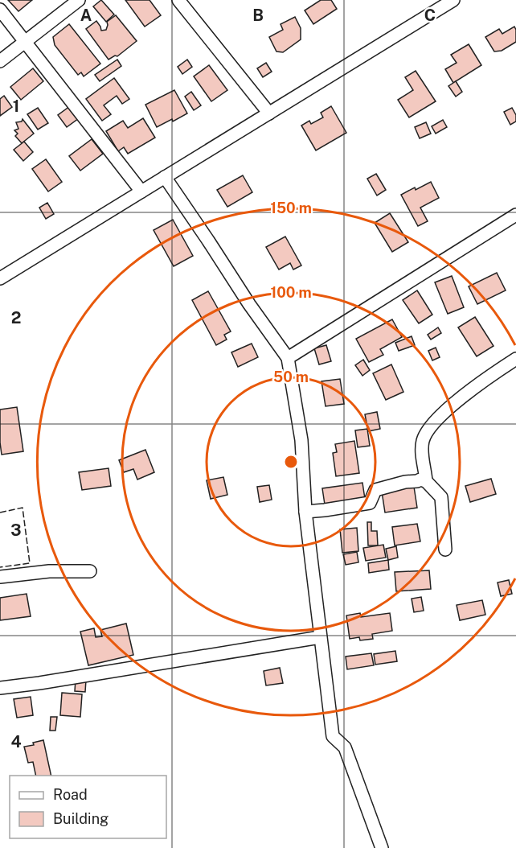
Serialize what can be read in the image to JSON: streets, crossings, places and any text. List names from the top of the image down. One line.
{"legend":["Road","Building"],"grid":{"columns":["A","B","C"],"rows":["1","2","3","4"]},"rings":["150 m","100 m","50 m"]}
